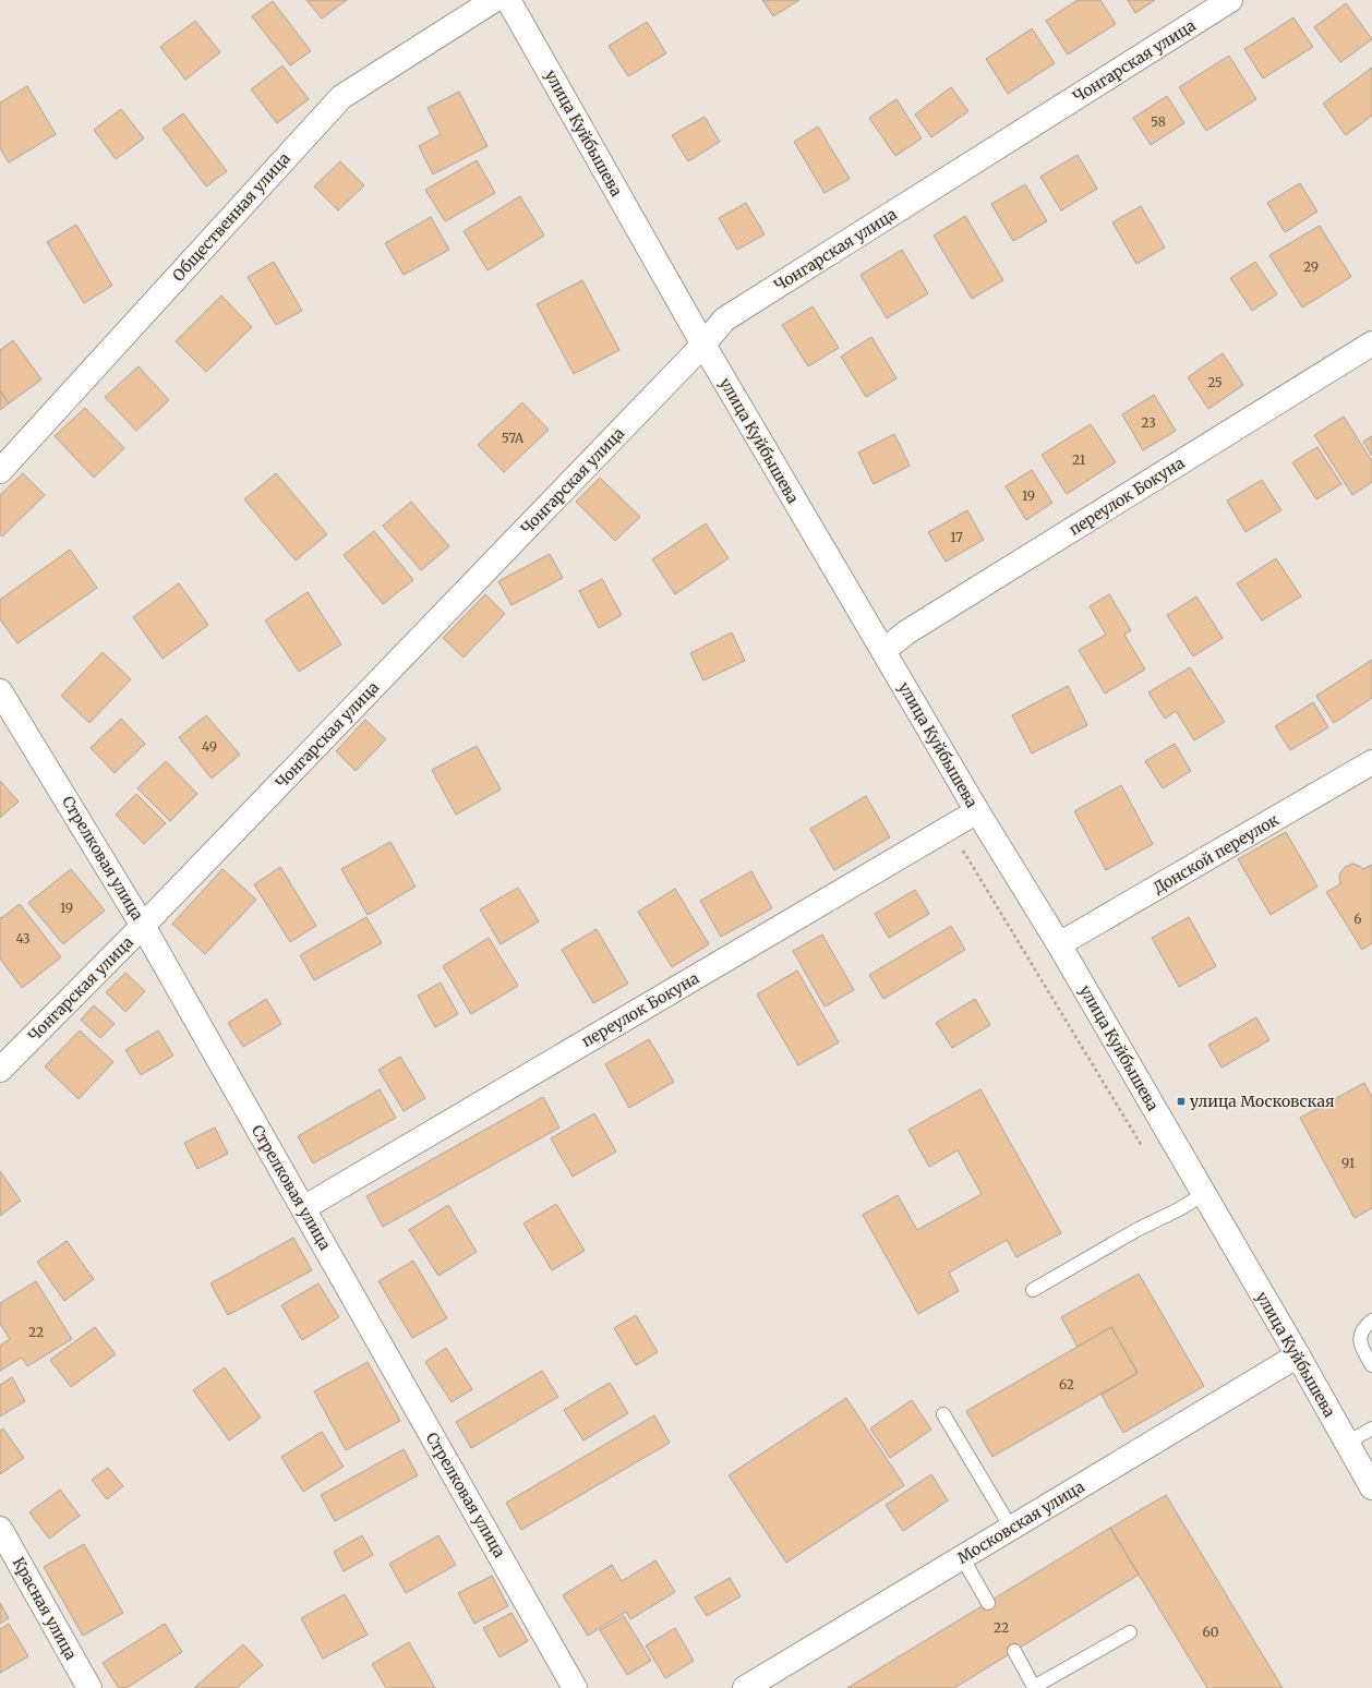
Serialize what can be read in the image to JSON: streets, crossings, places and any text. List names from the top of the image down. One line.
{"streets":{"street":["Чонгарская улица","улица Куйбышева","Общественная улица","переулок Бокуна","Донской переулок","Стрелковая улица","Московская улица","Красная улица"]},"crossings":[["Чонгарская улица","улица Куйбышева"],["Чонгарская улица","Стрелковая улица"],["улица Куйбышева","переулок Бокуна"],["улица Куйбышева","Донской переулок"],["улица Куйбышева","Московская улица"],["переулок Бокуна","Стрелковая улица"]],"places":{"transit":["улица Московская"]},"house_numbers":["58","29","25","23","57А","21","19","17","49","19","6","43","91","22","62","22","60"]}
